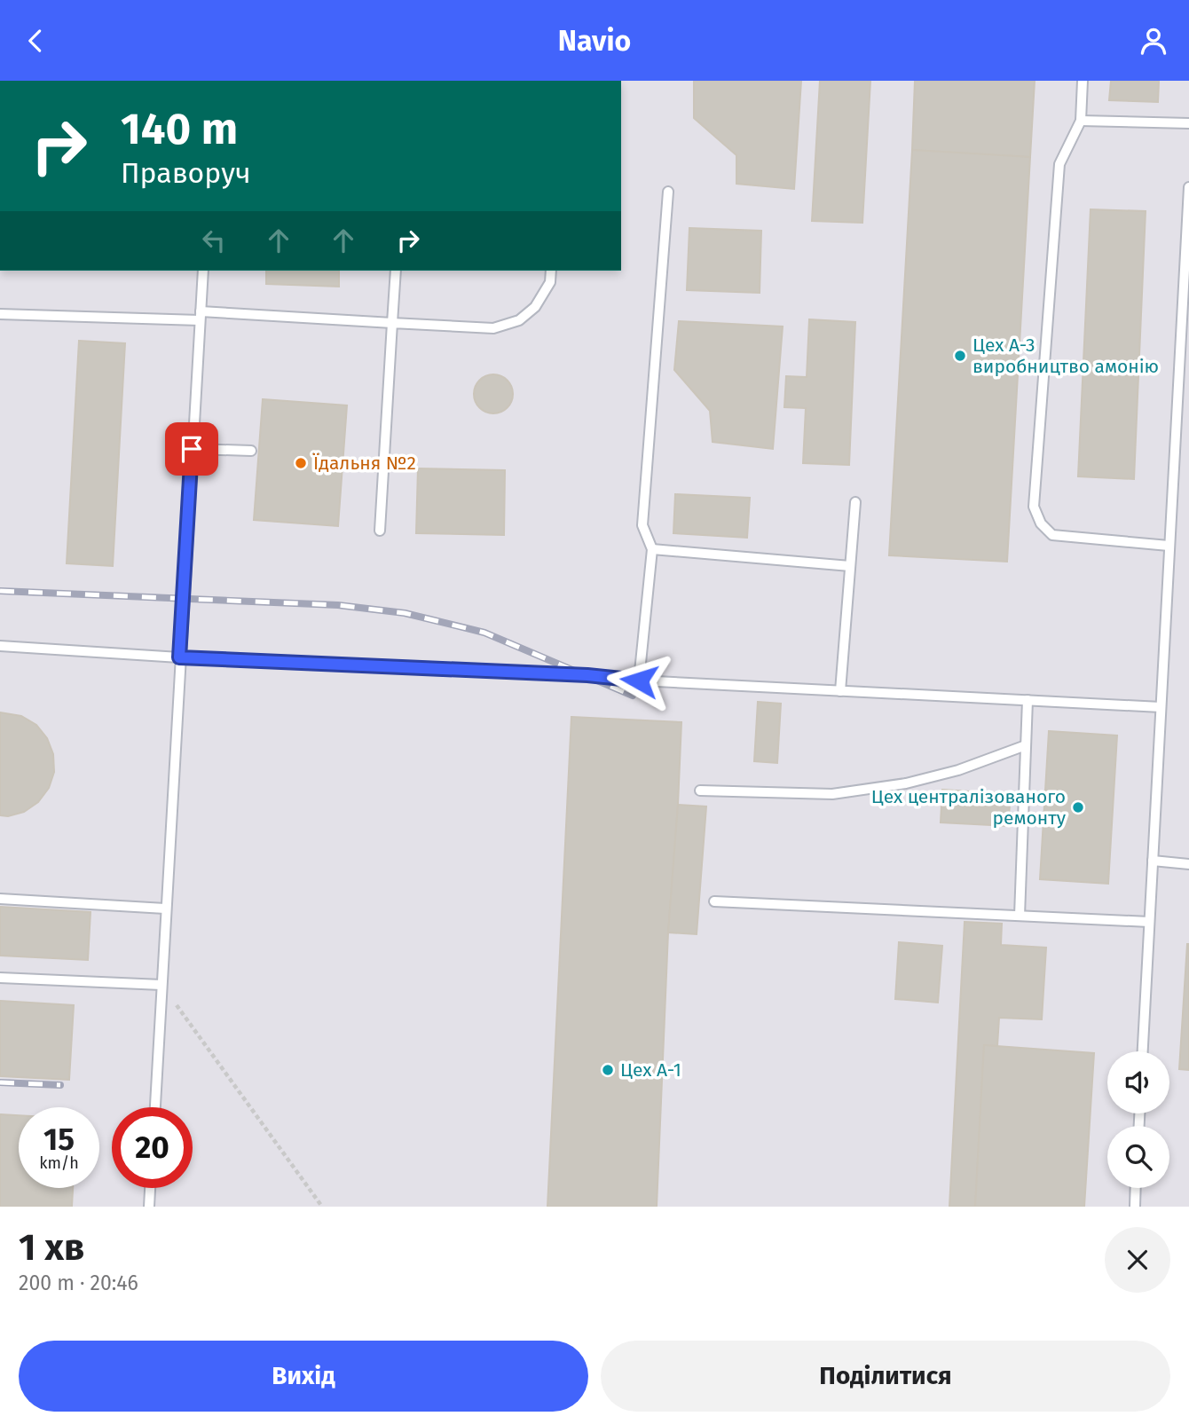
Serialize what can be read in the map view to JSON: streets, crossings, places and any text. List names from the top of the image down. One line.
{"places":["Цех А-3 виробництво амонію","Їдальня №2","Цех централізованого ремонту","Цех А-1"],"page":{"header":"Navio","turn":["140 m","Праворуч"],"speed":"15 km/h","limit":"20","heading":["1 хв","200 m · 20:46"],"buttons":["Вихід","Поділитися"]}}
